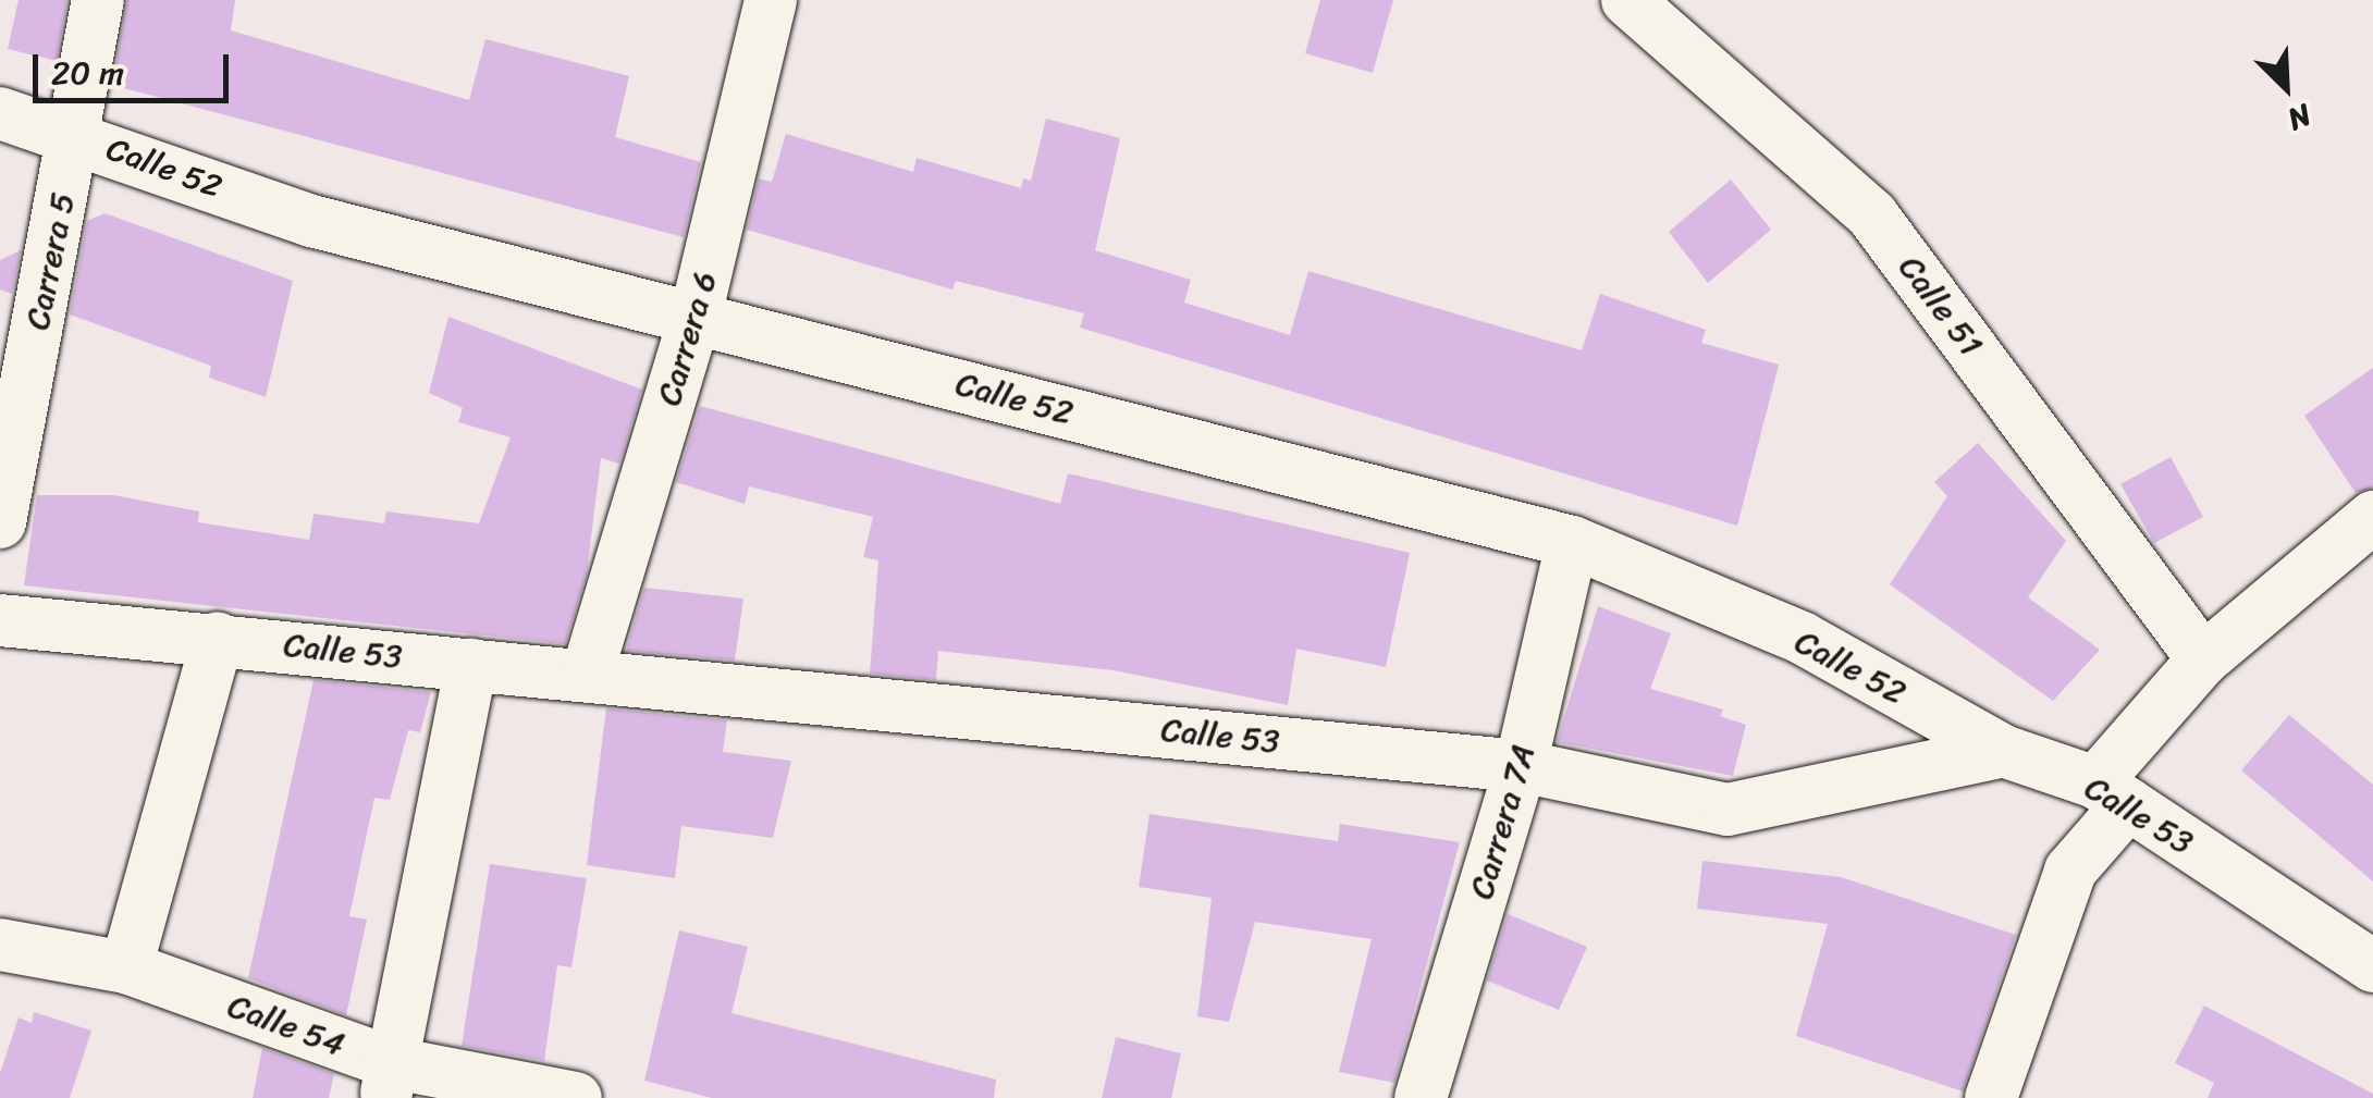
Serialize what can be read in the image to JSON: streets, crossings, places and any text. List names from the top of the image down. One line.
{"streets":{"street":["Calle 52","Carrera 5","Calle 51","Carrera 6","Calle 53","Carrera 7A","Calle 54"]},"crossings":[["Calle 52","Carrera 5"],["Calle 52","Carrera 6"],["Calle 52","Calle 53"],["Calle 52","Carrera 7A"],["Carrera 6","Calle 53"],["Calle 53","Carrera 7A"]],"scale_bar":"20 m","north":"bottom right"}
